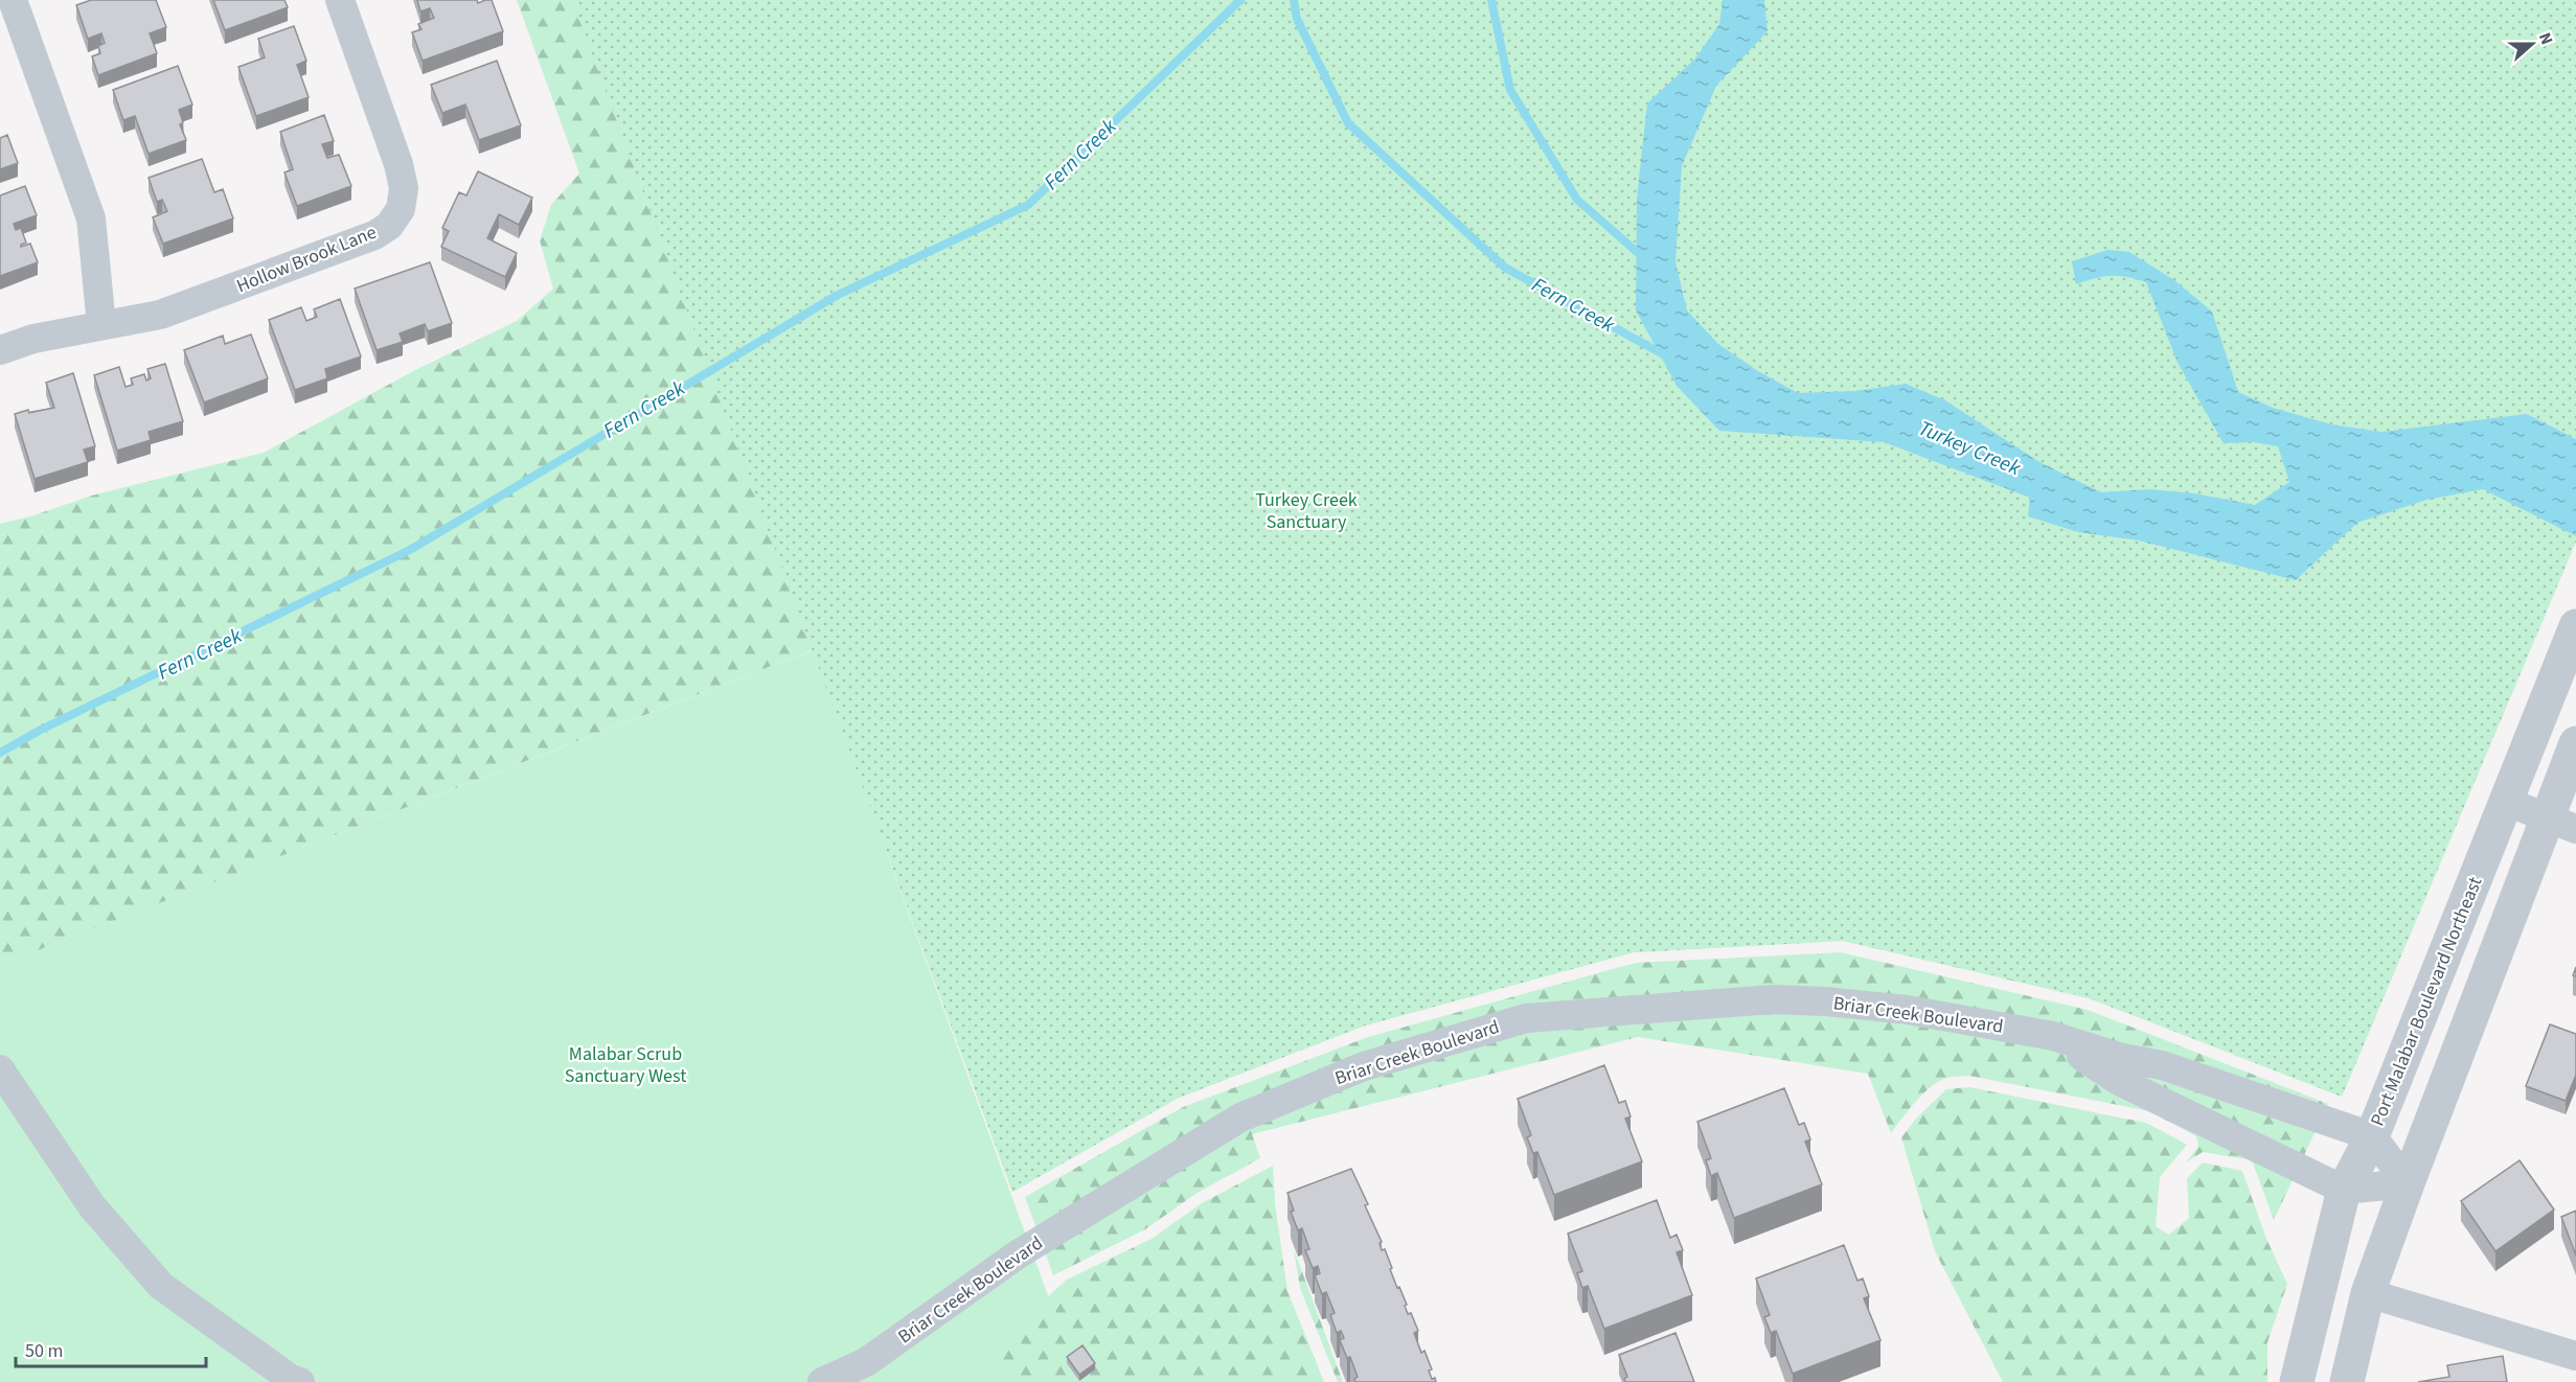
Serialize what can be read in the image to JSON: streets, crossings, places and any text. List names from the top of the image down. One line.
{"streets":{"street":["Hollow Brook Lane","Port Malabar Boulevard Northeast","Briar Creek Boulevard"]},"crossings":[["Port Malabar Boulevard Northeast","Briar Creek Boulevard"]],"water":["Fern Creek","Turkey Creek"],"parks":["Turkey Creek Sanctuary","Malabar Scrub Sanctuary West"],"scale_bar":"50 m","north":"right"}
